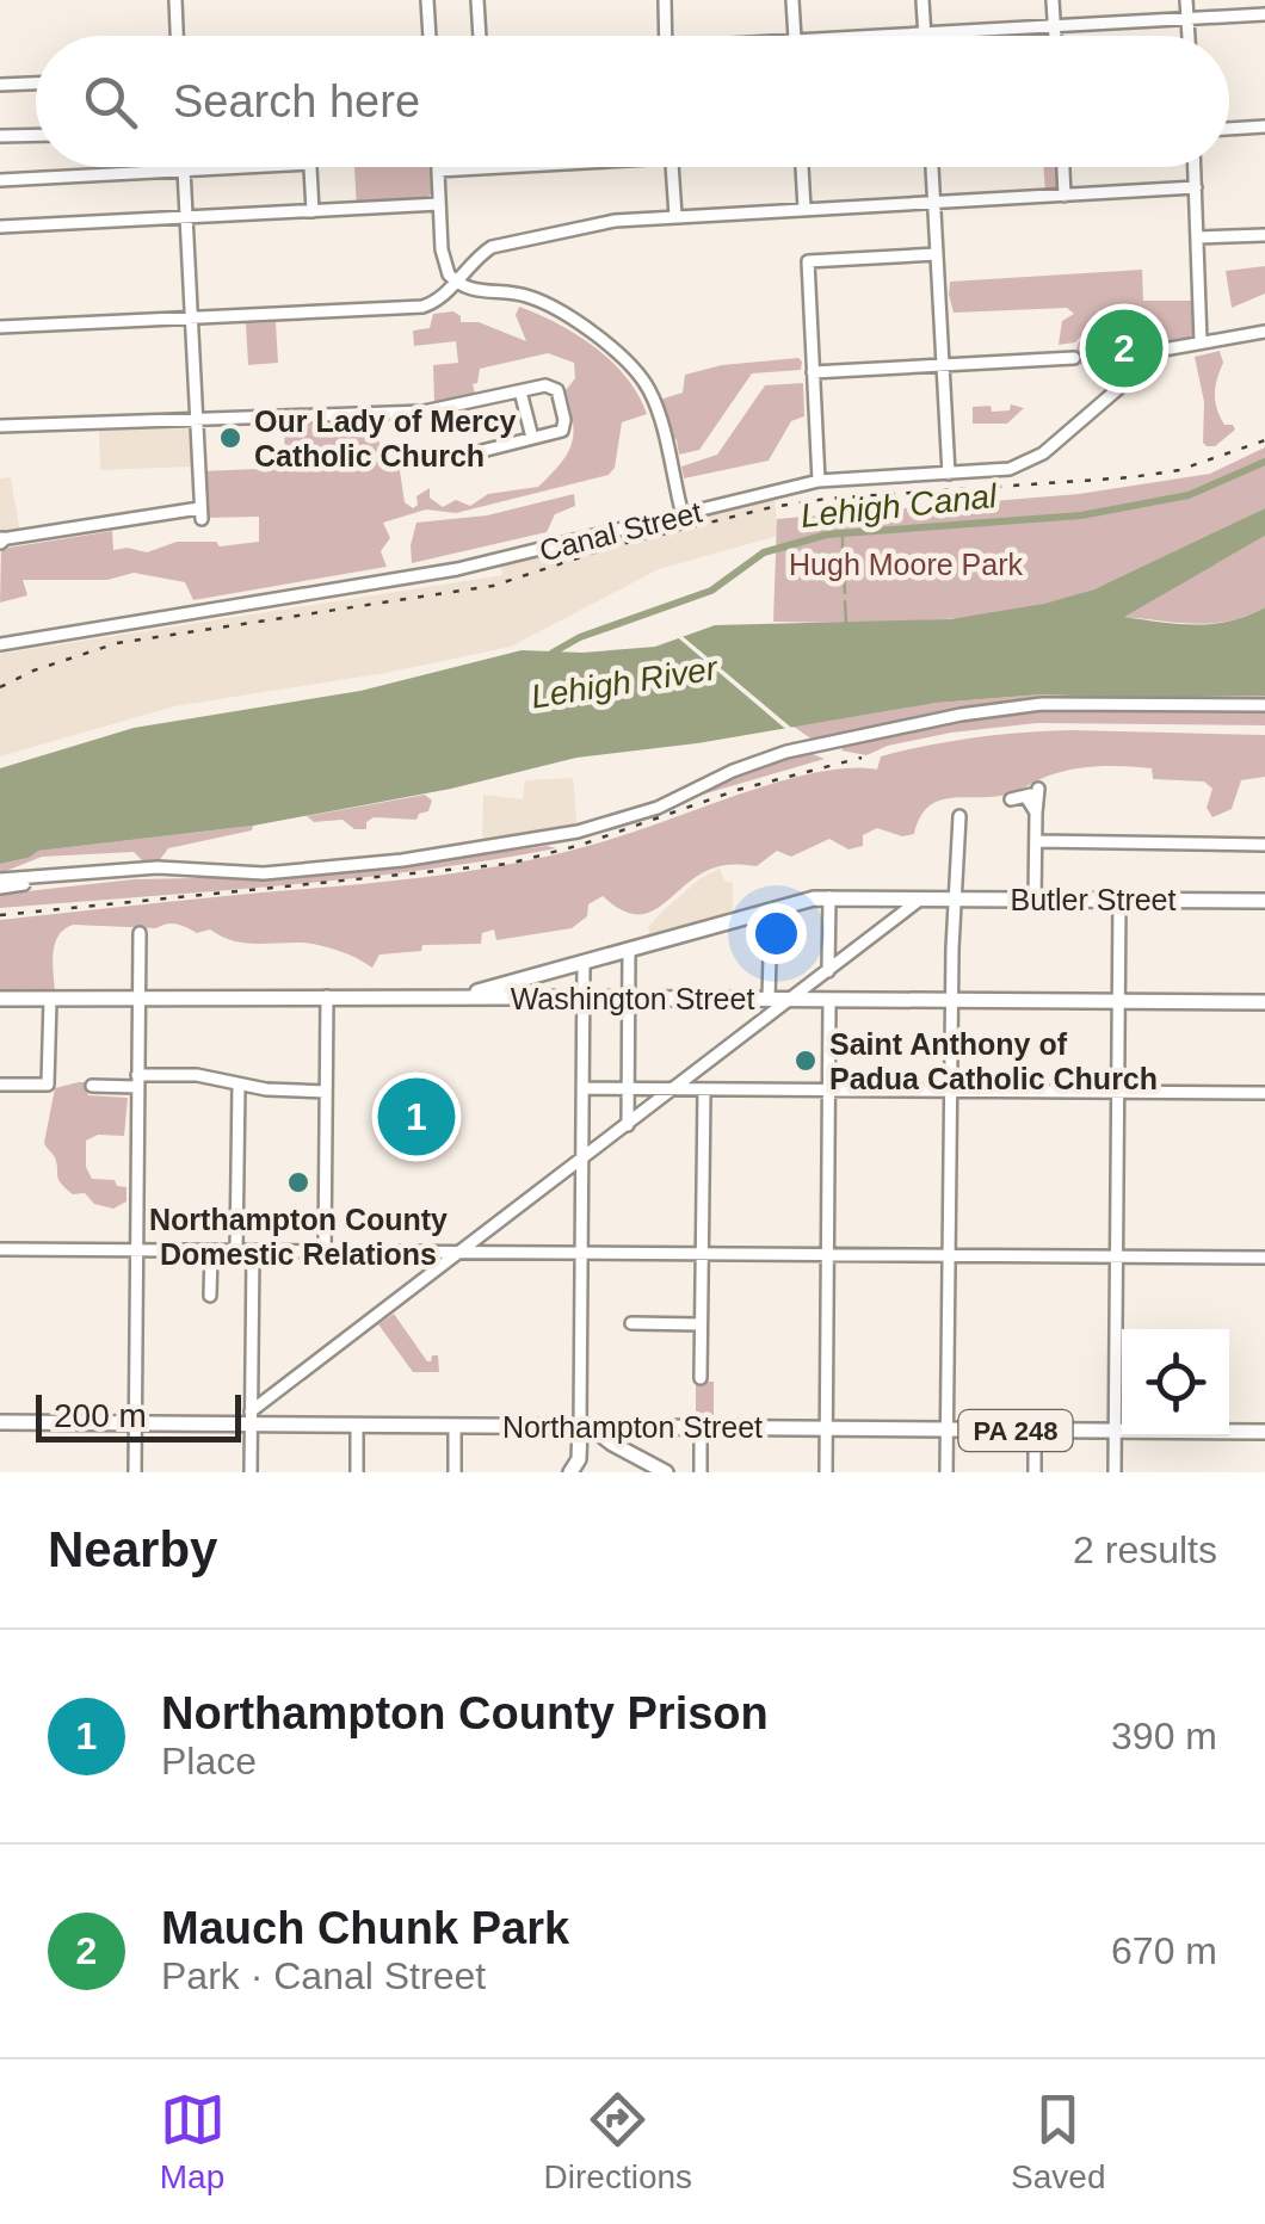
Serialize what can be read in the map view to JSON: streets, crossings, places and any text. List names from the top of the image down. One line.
{"streets":{"main road":["Butler Street","Washington Street","Northampton Street","PA 248"],"street":["Canal Street"]},"crossings":[["Butler Street","Washington Street"]],"water":["Lehigh Canal","Lehigh River"],"parks":["Hugh Moore Park"],"places":["Our Lady of Mercy Catholic Church","Saint Anthony of Padua Catholic Church","Northampton County Domestic Relations"],"scale_bar":"200 m","page":{"search":"Search here","pins":["2","1"],"scale":"200 m","heading":["Nearby","2 results"],"list":[{"mark":"1","name":"Northampton County Prison","note":"Place","value":"390 m"},{"mark":"2","name":"Mauch Chunk Park","note":"Park · Canal Street","value":"670 m"}],"nav":["Map","Directions","Saved"]}}
